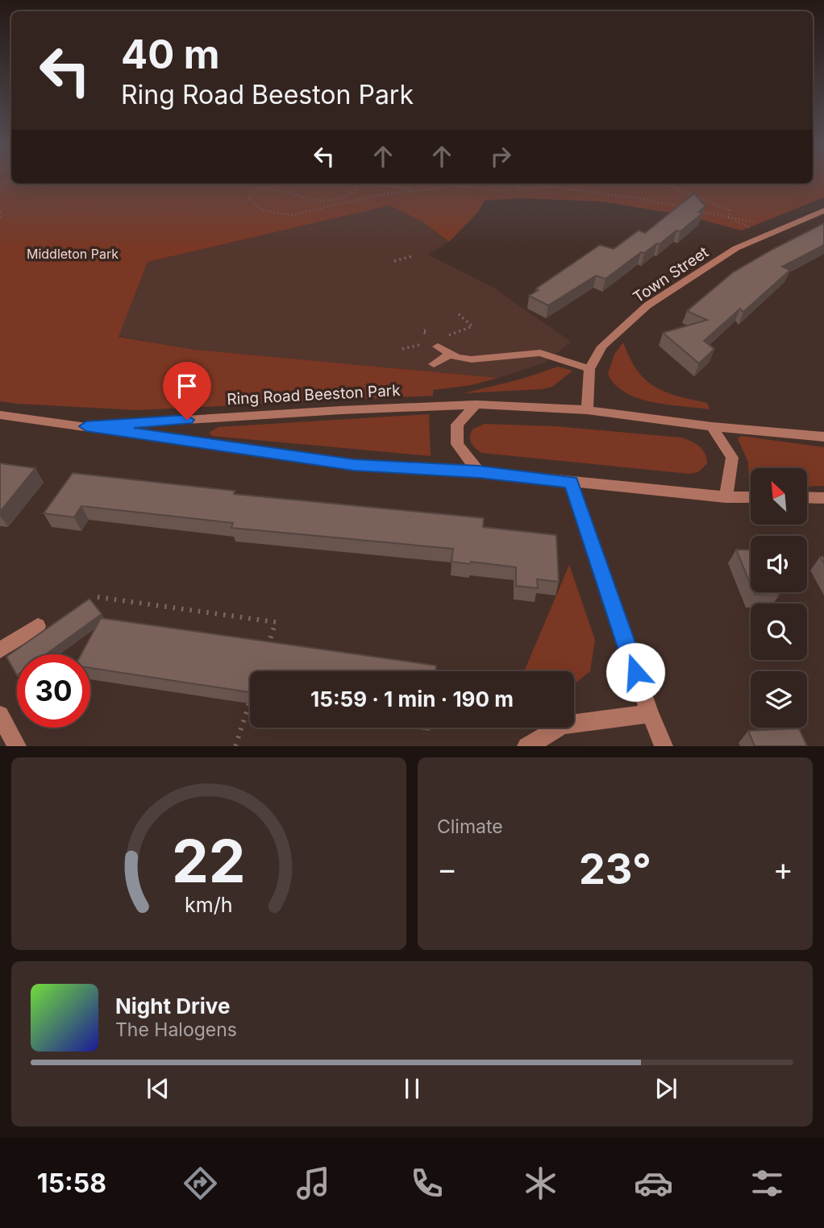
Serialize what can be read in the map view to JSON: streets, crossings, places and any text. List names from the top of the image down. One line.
{"streets":{"street":["Town Street","Ring Road Beeston Park"]},"crossings":[["Town Street","Ring Road Beeston Park"]],"parks":["Middleton Park"],"north":"top left","page":{"turn":["40 m","Ring Road Beeston Park"],"limit":"30","trip":"15:59 · 1 min · 190 m","tile":"Climate","heat":["−","23°","+"],"song":["Night Drive","The Halogens"],"tabs":"15:58","gauge":["22","km/h"]}}
